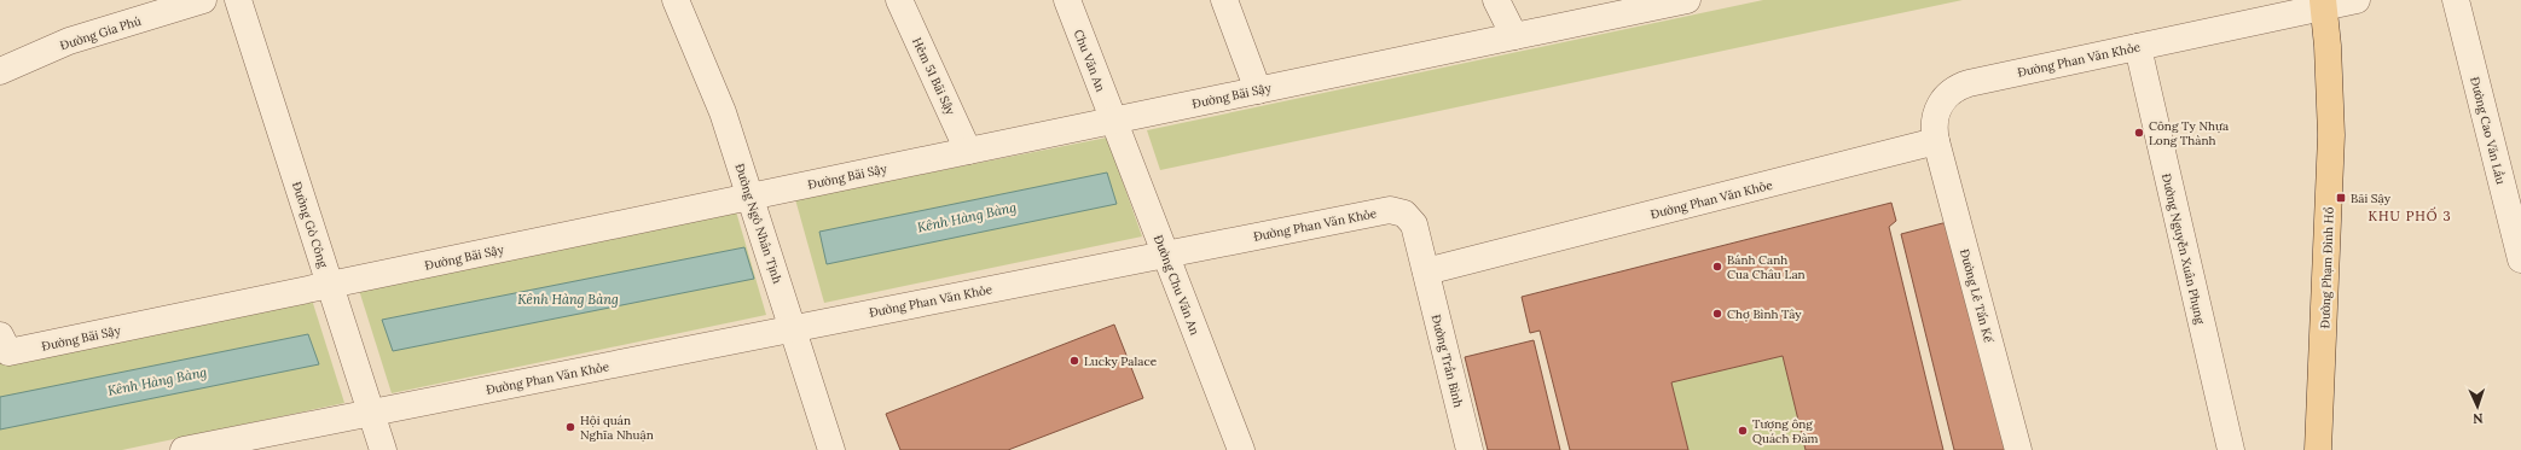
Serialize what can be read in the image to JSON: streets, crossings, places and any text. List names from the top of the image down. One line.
{"streets":{"main road":["Đường Phạm Đình Hổ"],"street":["Đường Gia Phú","Đường Phan Văn Khỏe","Chu Văn An","Hẻm 51 Bãi Sậy","Đường Bãi Sậy","Đường Cao Văn Lầu","Đường Ngô Nhân Tịnh","Đường Gò Công","Đường Nguyễn Xuân Phụng","Đường Chu Văn An","Đường Lê Tấn Kế","Đường Trần Bình"]},"crossings":[["Đường Phan Văn Khỏe","Đường Ngô Nhân Tịnh"],["Đường Phan Văn Khỏe","Đường Gò Công"],["Đường Phan Văn Khỏe","Đường Nguyễn Xuân Phụng"],["Đường Phan Văn Khỏe","Đường Phạm Đình Hổ"],["Đường Phan Văn Khỏe","Đường Chu Văn An"],["Đường Phan Văn Khỏe","Đường Lê Tấn Kế"],["Đường Phan Văn Khỏe","Đường Trần Bình"],["Chu Văn An","Đường Bãi Sậy"],["Chu Văn An","Đường Chu Văn An"],["Hẻm 51 Bãi Sậy","Đường Bãi Sậy"],["Đường Bãi Sậy","Đường Ngô Nhân Tịnh"],["Đường Bãi Sậy","Đường Gò Công"],["Đường Bãi Sậy","Đường Chu Văn An"]],"districts":["KHU PHỐ 3"],"water":["Kênh Hàng Bàng"],"places":{"other":["Công Ty Nhựa Long Thành","Bánh Canh Cua Châu Lan","Chợ Bình Tây","Lucky Palace","Hội quán Nghĩa Nhuận","Tượng ông Quách Đàm"],"transit":["Bãi Sậy"]},"north":"bottom"}
